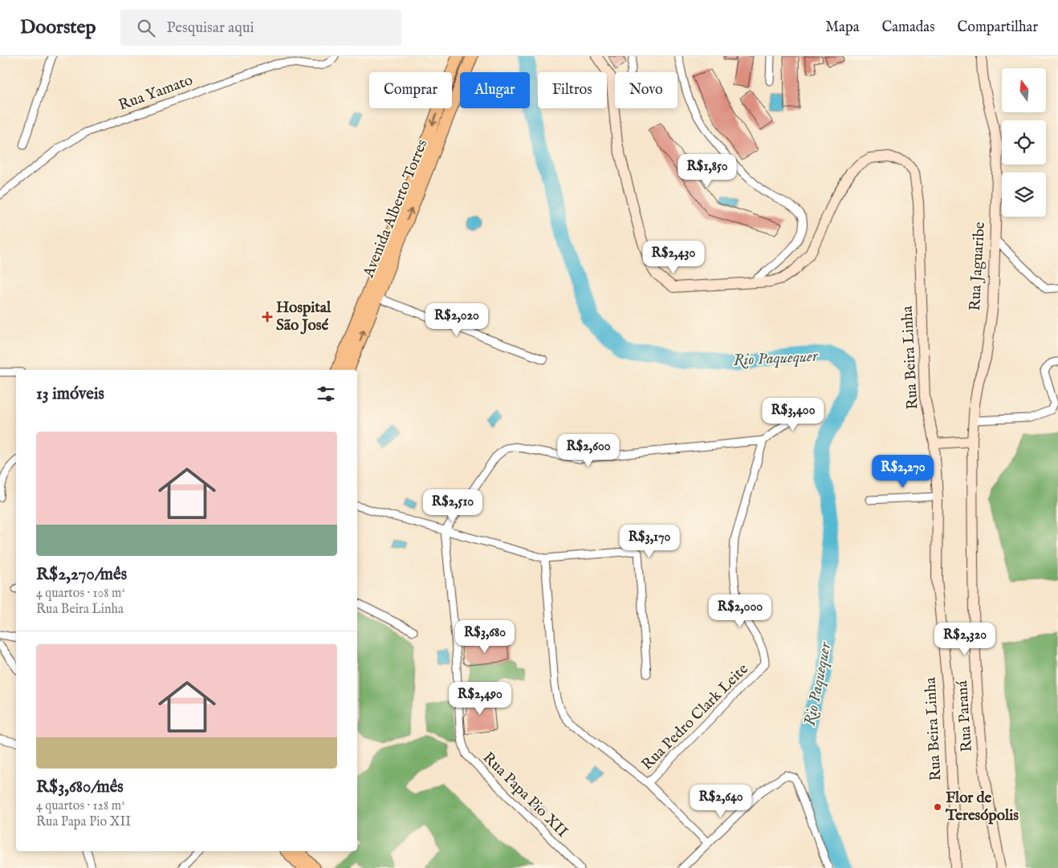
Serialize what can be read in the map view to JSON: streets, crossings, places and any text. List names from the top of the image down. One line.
{"streets":{"main road":["Avenida Alberto Torres"],"street":["Rua Yamato","Rua Jaguaribe","Rua Beira Linha","Rua Paraná","Rua Pedro Clark Leite","Rua Papa Pio XII"]},"crossings":[["Rua Jaguaribe","Rua Paraná"]],"water":["Rio Paquequer"],"places":{"health":["Hospital São José"],"other":["Flor de Teresópolis"]},"north":"top","page":{"header":"Doorstep","search":"Pesquisar aqui","nav":["Mapa","Camadas","Compartilhar"],"chip":["Comprar","Alugar","Filtros","Novo"],"price":["R$1,850","R$2,430","R$2,020","R$3,400","R$2,600","R$2,270","R$2,510","R$3,170","R$2,000","R$3,680","R$2,320","R$2,490","R$2,640"],"heading":"13 imóveis","list":[{"name":"R$2,270/mês","note":"4 quartos · 108 m² · Rua Beira Linha"},{"name":"R$3,680/mês","note":"4 quartos · 128 m² · Rua Papa Pio XII"}]}}
